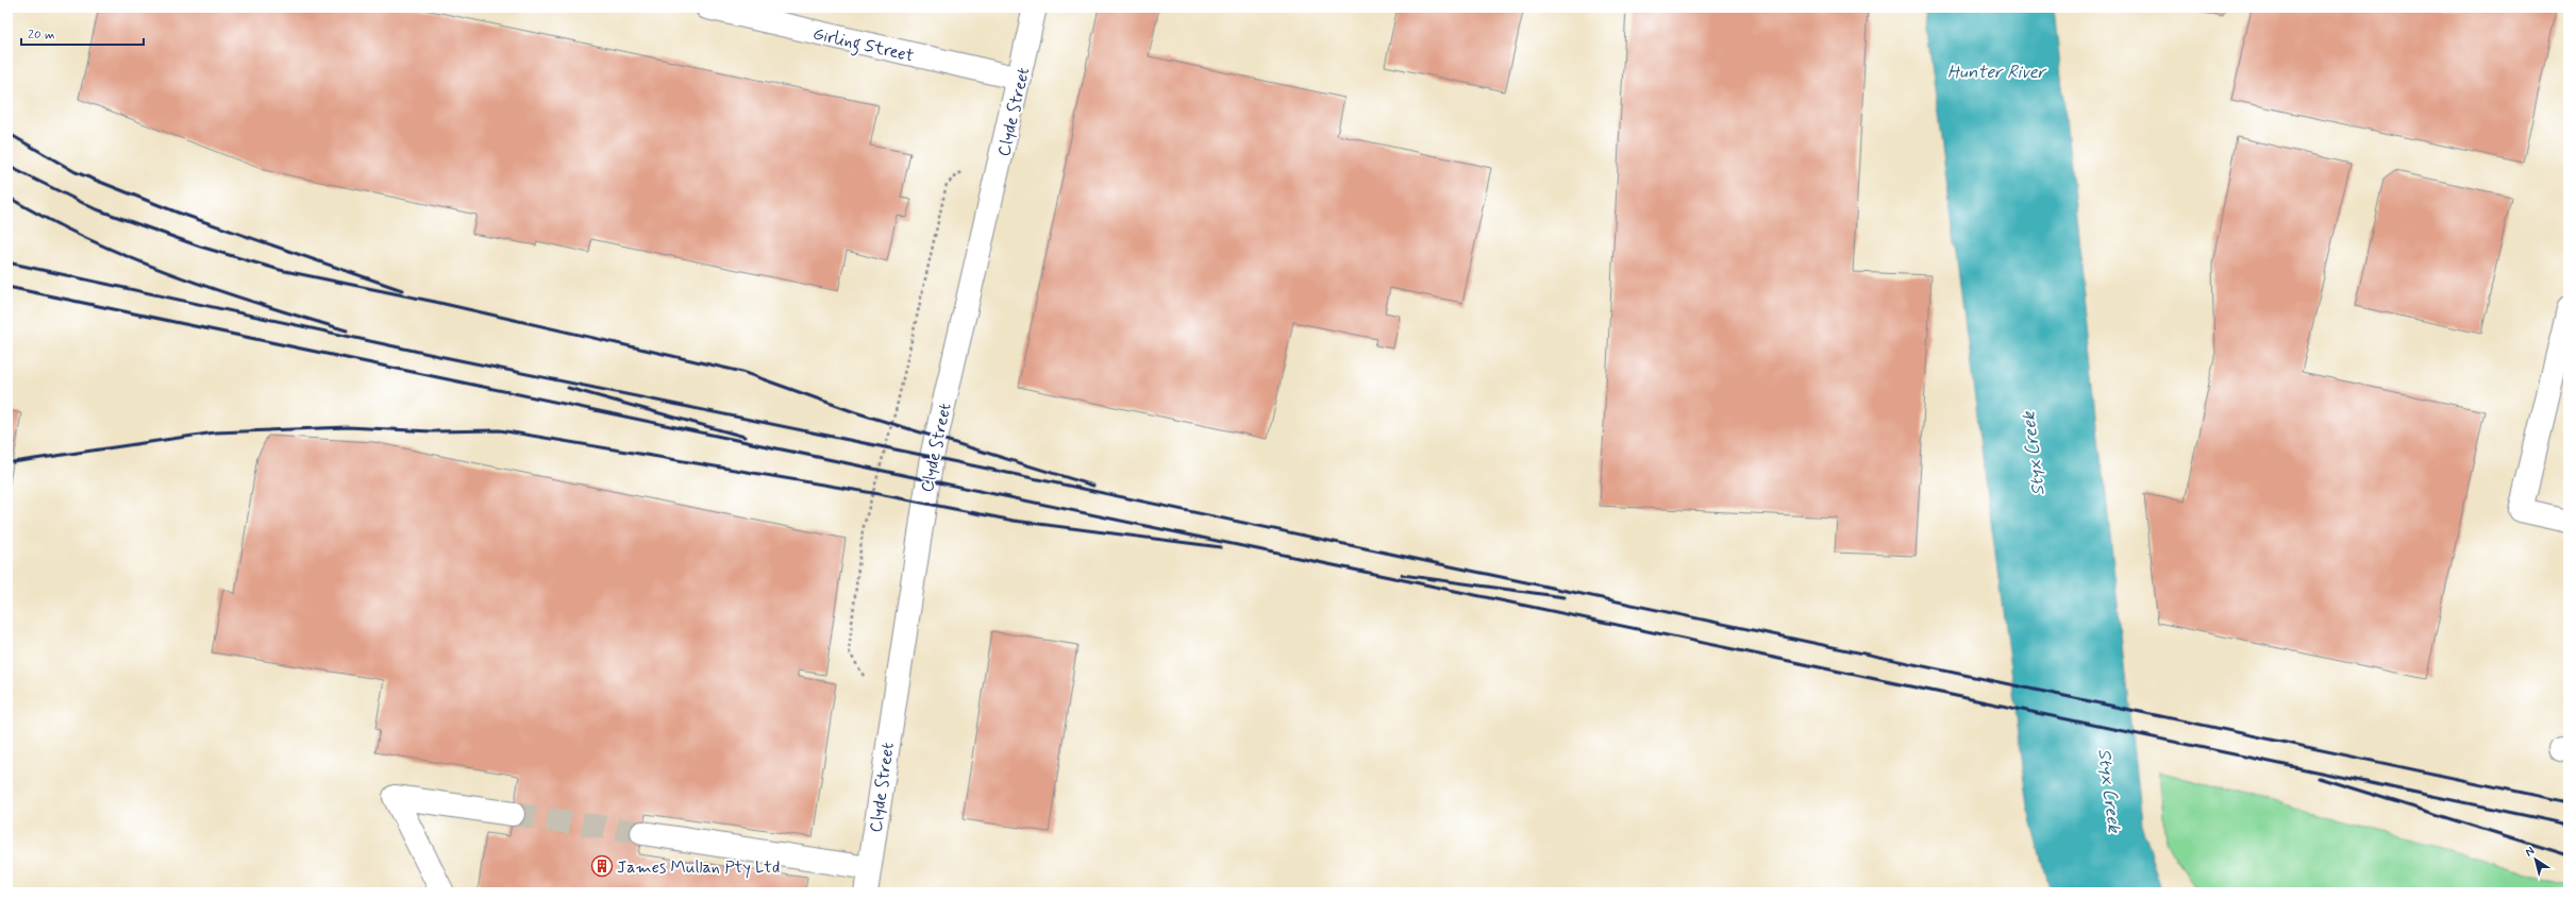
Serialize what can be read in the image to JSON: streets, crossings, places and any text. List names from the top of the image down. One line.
{"streets":{"street":["Girling Street","Clyde Street"]},"crossings":[["Girling Street","Clyde Street"]],"water":["Hunter River","Styx Creek"],"places":{"building":["James Mullan Pty Ltd"]},"scale_bar":"20 m","north":"top left"}
